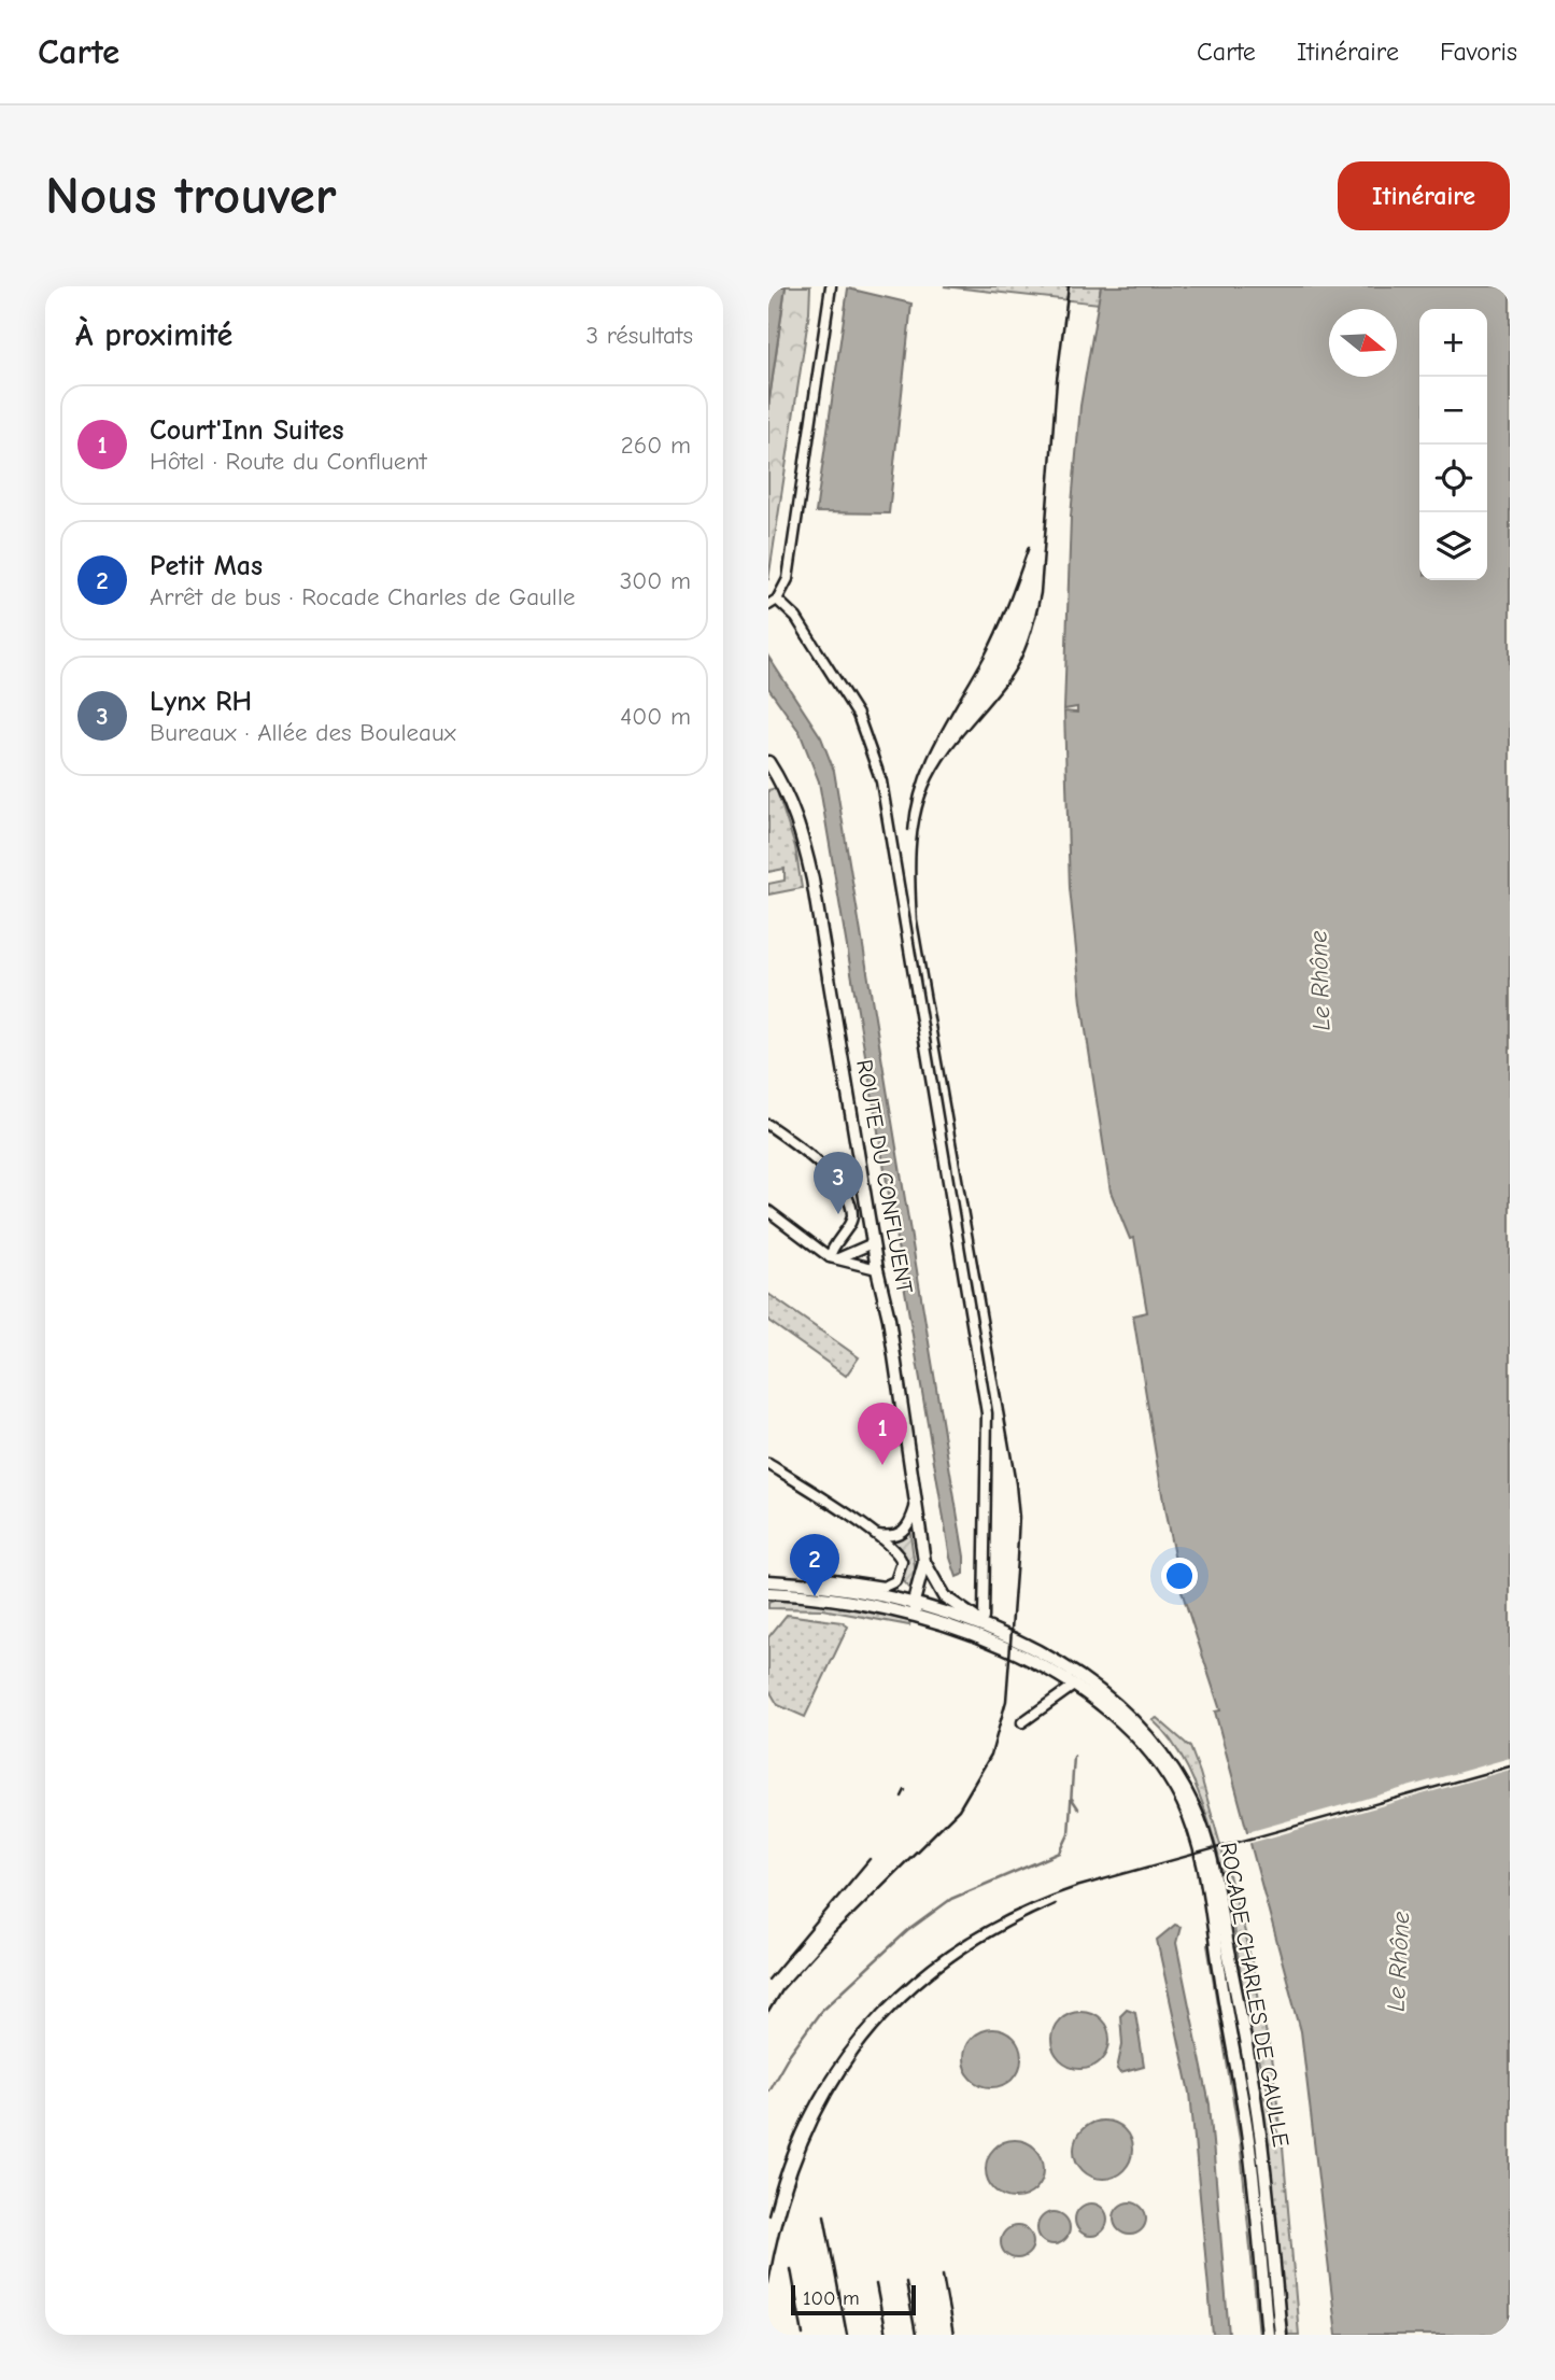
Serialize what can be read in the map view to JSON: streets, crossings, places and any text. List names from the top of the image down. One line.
{"streets":{"main road":["ROUTE DU CONFLUENT","ROCADE CHARLES DE GAULLE"]},"water":["Le Rhône"],"scale_bar":"100 m","north":"right","page":{"header":"Carte","nav":["Carte","Itinéraire","Favoris"],"buttons":"Itinéraire","title":"Nous trouver","heading":["À proximité","3 résultats"],"map_buttons":["+","−"],"list":[{"mark":"1","name":"Court'Inn Suites","note":"Hôtel · Route du Confluent","value":"260 m"},{"mark":"2","name":"Petit Mas","note":"Arrêt de bus · Rocade Charles de Gaulle","value":"300 m"},{"mark":"3","name":"Lynx RH","note":"Bureaux · Allée des Bouleaux","value":"400 m"}],"pins":["3","1","2"],"scale":"100 m"}}
